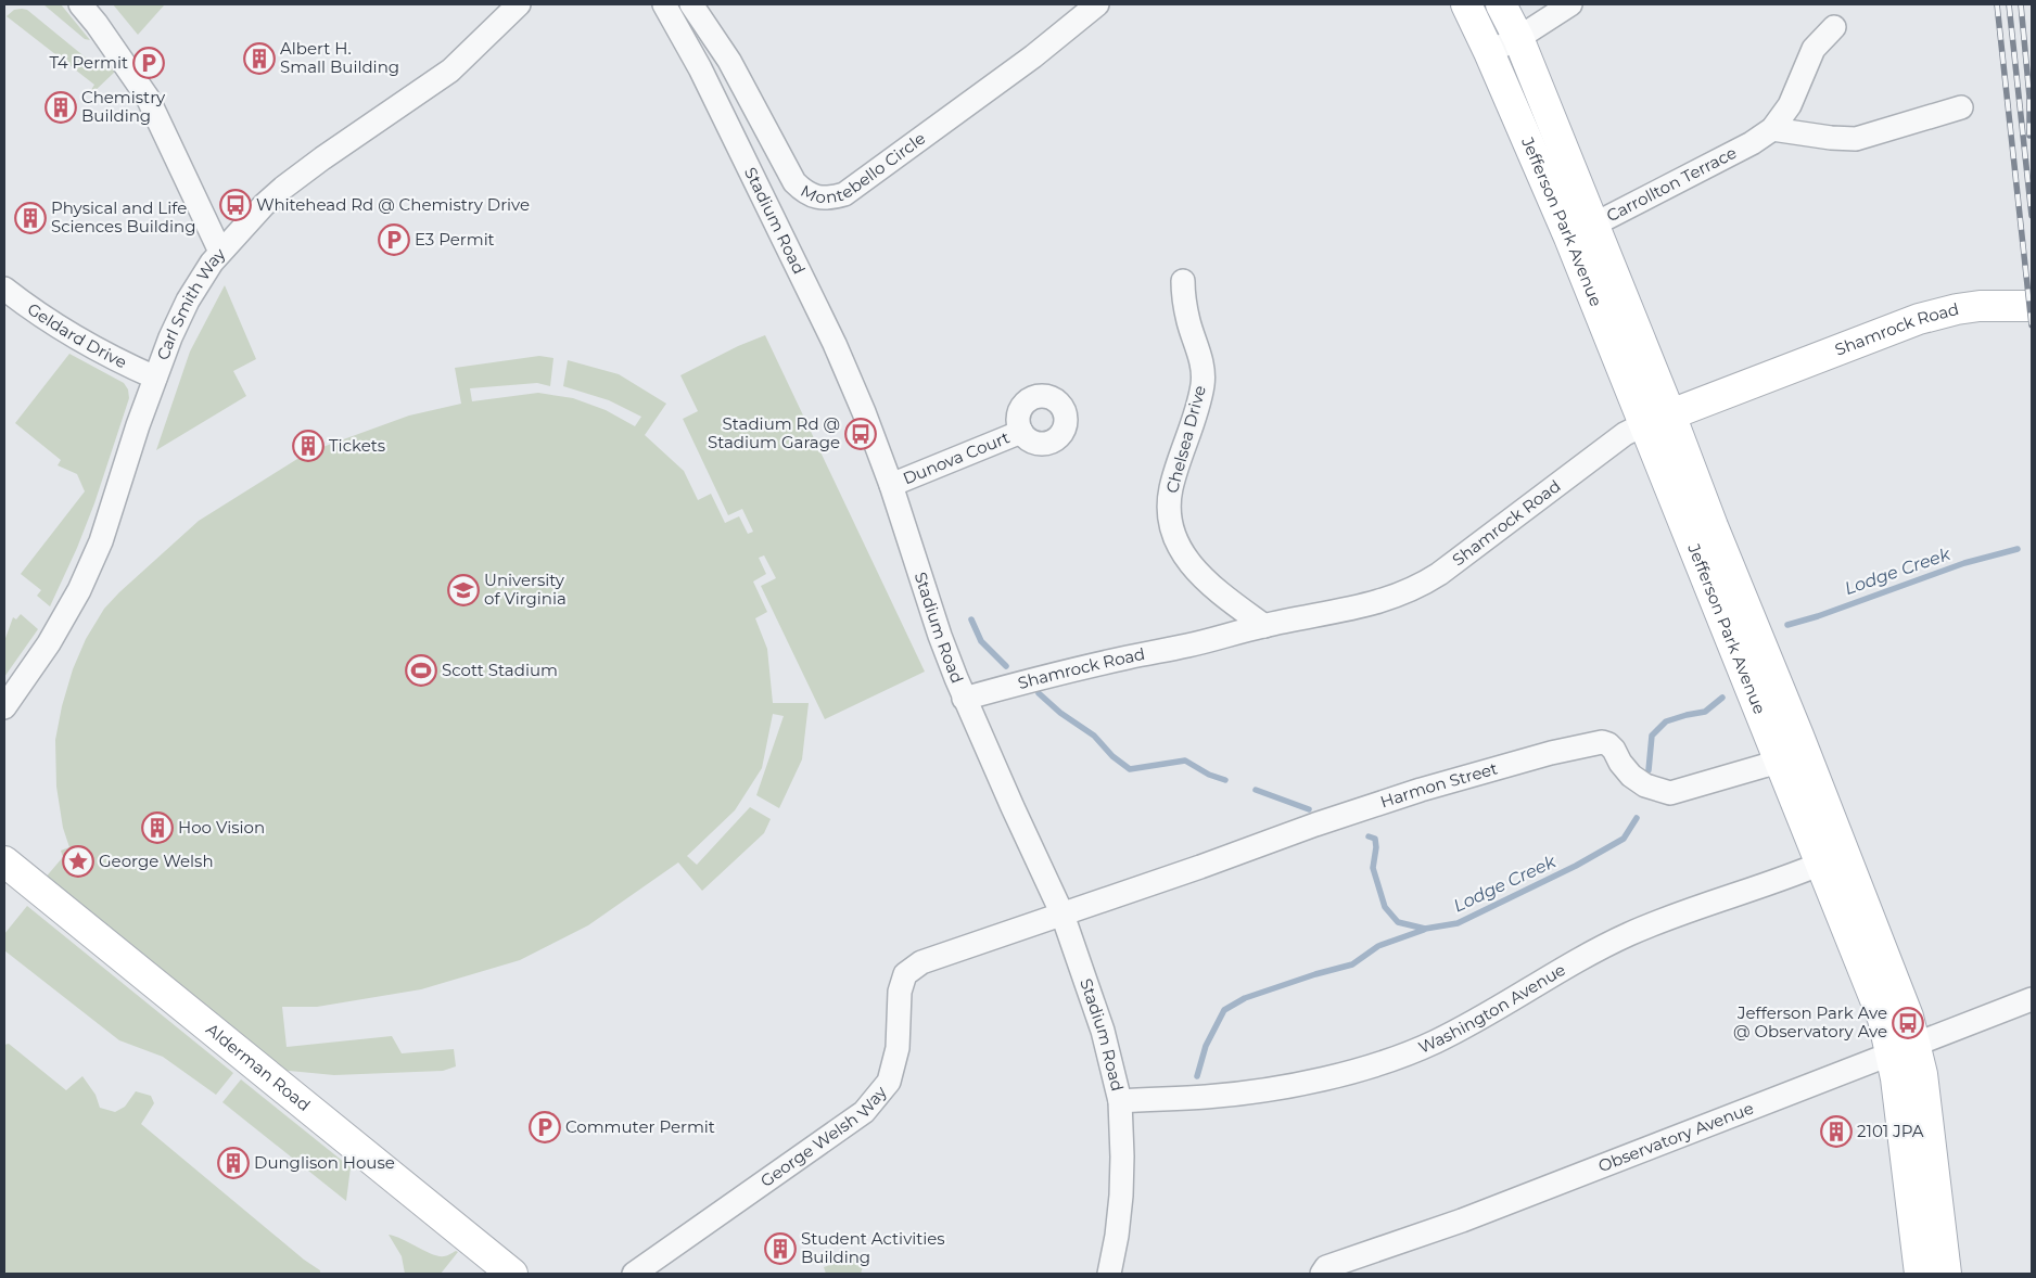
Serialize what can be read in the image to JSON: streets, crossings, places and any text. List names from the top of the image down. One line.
{"streets":{"main road":["Jefferson Park Avenue","Shamrock Road","Alderman Road"],"street":["Montebello Circle","Carrollton Terrace","Stadium Road","Carl Smith Way","Geldard Drive","Chelsea Drive","Dunova Court","Harmon Street","Washington Avenue","George Welsh Way","Observatory Avenue"]},"crossings":[["Carrollton Terrace","Jefferson Park Avenue"],["Stadium Road","Shamrock Road"],["Stadium Road","Dunova Court"],["Stadium Road","Harmon Street"],["Stadium Road","Washington Avenue"],["Stadium Road","George Welsh Way"],["Jefferson Park Avenue","Shamrock Road"],["Jefferson Park Avenue","Harmon Street"],["Jefferson Park Avenue","Washington Avenue"],["Jefferson Park Avenue","Observatory Avenue"],["Carl Smith Way","Geldard Drive"],["Shamrock Road","Chelsea Drive"],["Harmon Street","George Welsh Way"]],"water":["Lodge Creek"],"places":{"building":["Albert H. Small Building","Chemistry Building","Physical and Life Sciences Building","Tickets","Hoo Vision","2101 JPA","Dunglison House","Student Activities Building"],"parking":["T4 Permit","E3 Permit","Commuter Permit"],"bus stop":["Whitehead Rd @ Chemistry Drive","Stadium Rd @ Stadium Garage","Jefferson Park Ave @ Observatory Ave"],"school or university":["University of Virginia"],"sports":["Scott Stadium"],"place":["George Welsh"]}}
